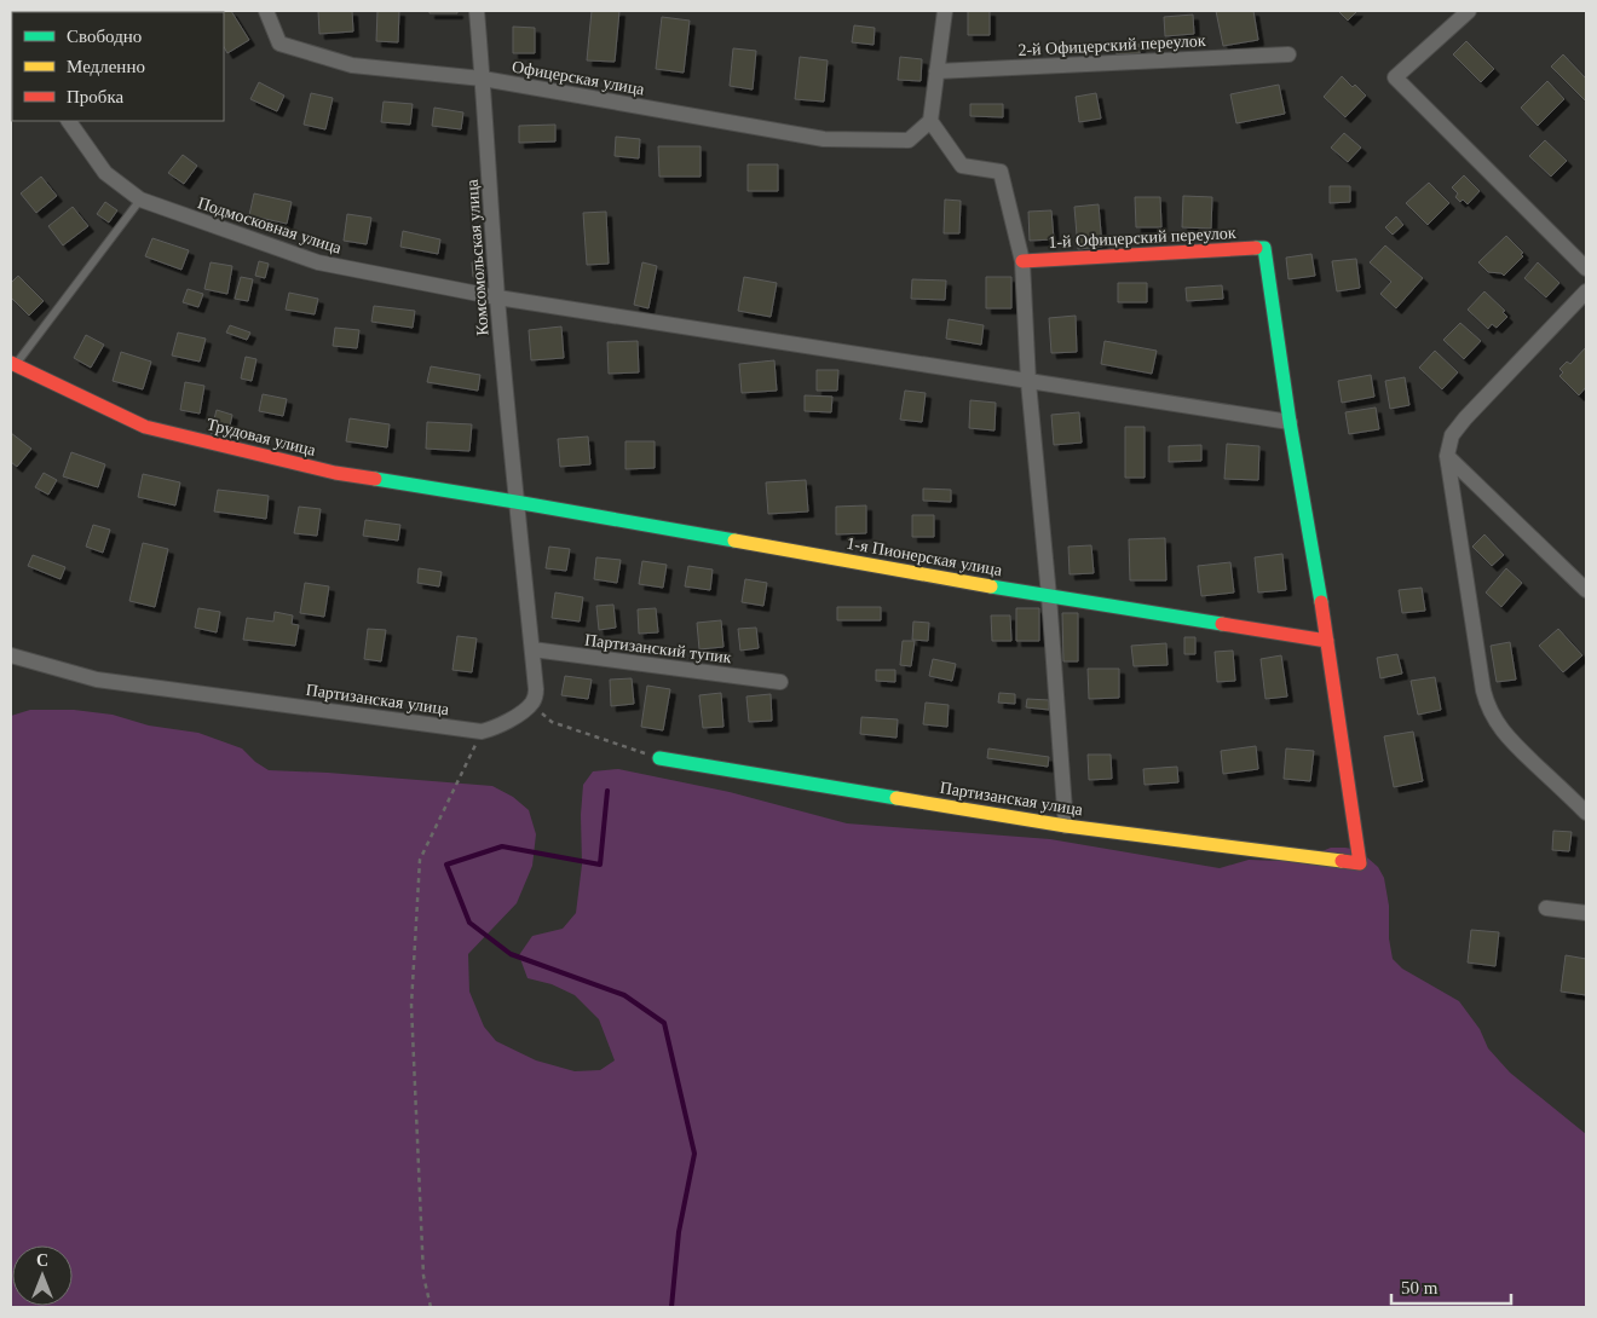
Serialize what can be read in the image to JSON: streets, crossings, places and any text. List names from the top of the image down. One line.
{"streets":{"street":["2-й Офицерский переулок","Офицерская улица","Подмосковная улица","1-й Офицерский переулок","Комсомольская улица","Трудовая улица","1-я Пионерская улица","Партизанский тупик","Партизанская улица"]},"crossings":[["Офицерская улица","Комсомольская улица"],["Подмосковная улица","Комсомольская улица"],["Комсомольская улица","Трудовая улица"],["Комсомольская улица","1-я Пионерская улица"],["Трудовая улица","1-я Пионерская улица"],["1-я Пионерская улица","Партизанская улица"]],"legend":["Свободно","Медленно","Пробка"],"scale_bar":"50 m","north":"top"}
